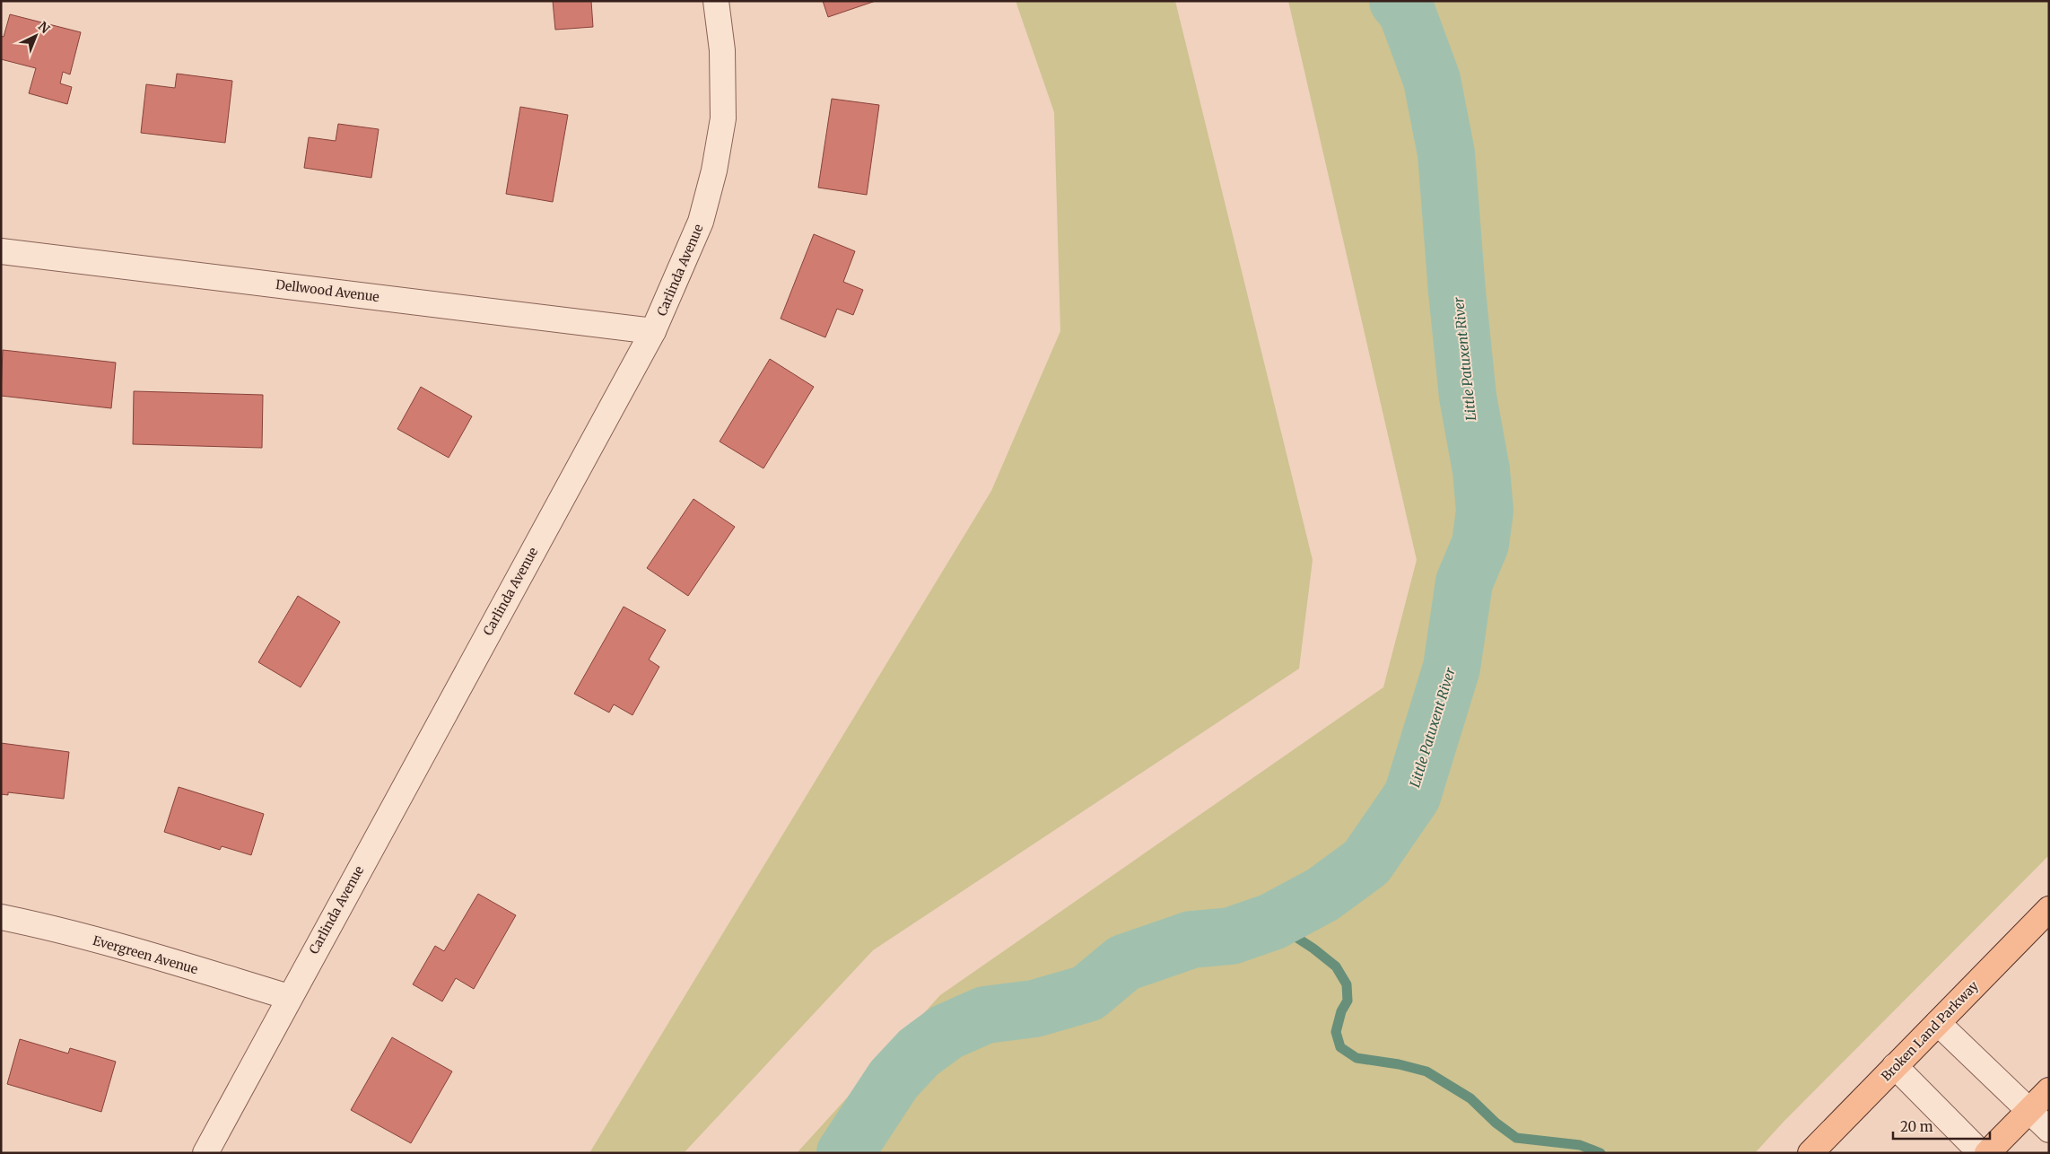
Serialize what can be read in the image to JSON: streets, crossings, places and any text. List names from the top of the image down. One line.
{"streets":{"main road":["Broken Land Parkway"],"street":["Carlinda Avenue","Dellwood Avenue","Evergreen Avenue"]},"crossings":[["Carlinda Avenue","Dellwood Avenue"],["Carlinda Avenue","Evergreen Avenue"]],"water":["Little Patuxent River"],"scale_bar":"20 m","north":"top right"}
